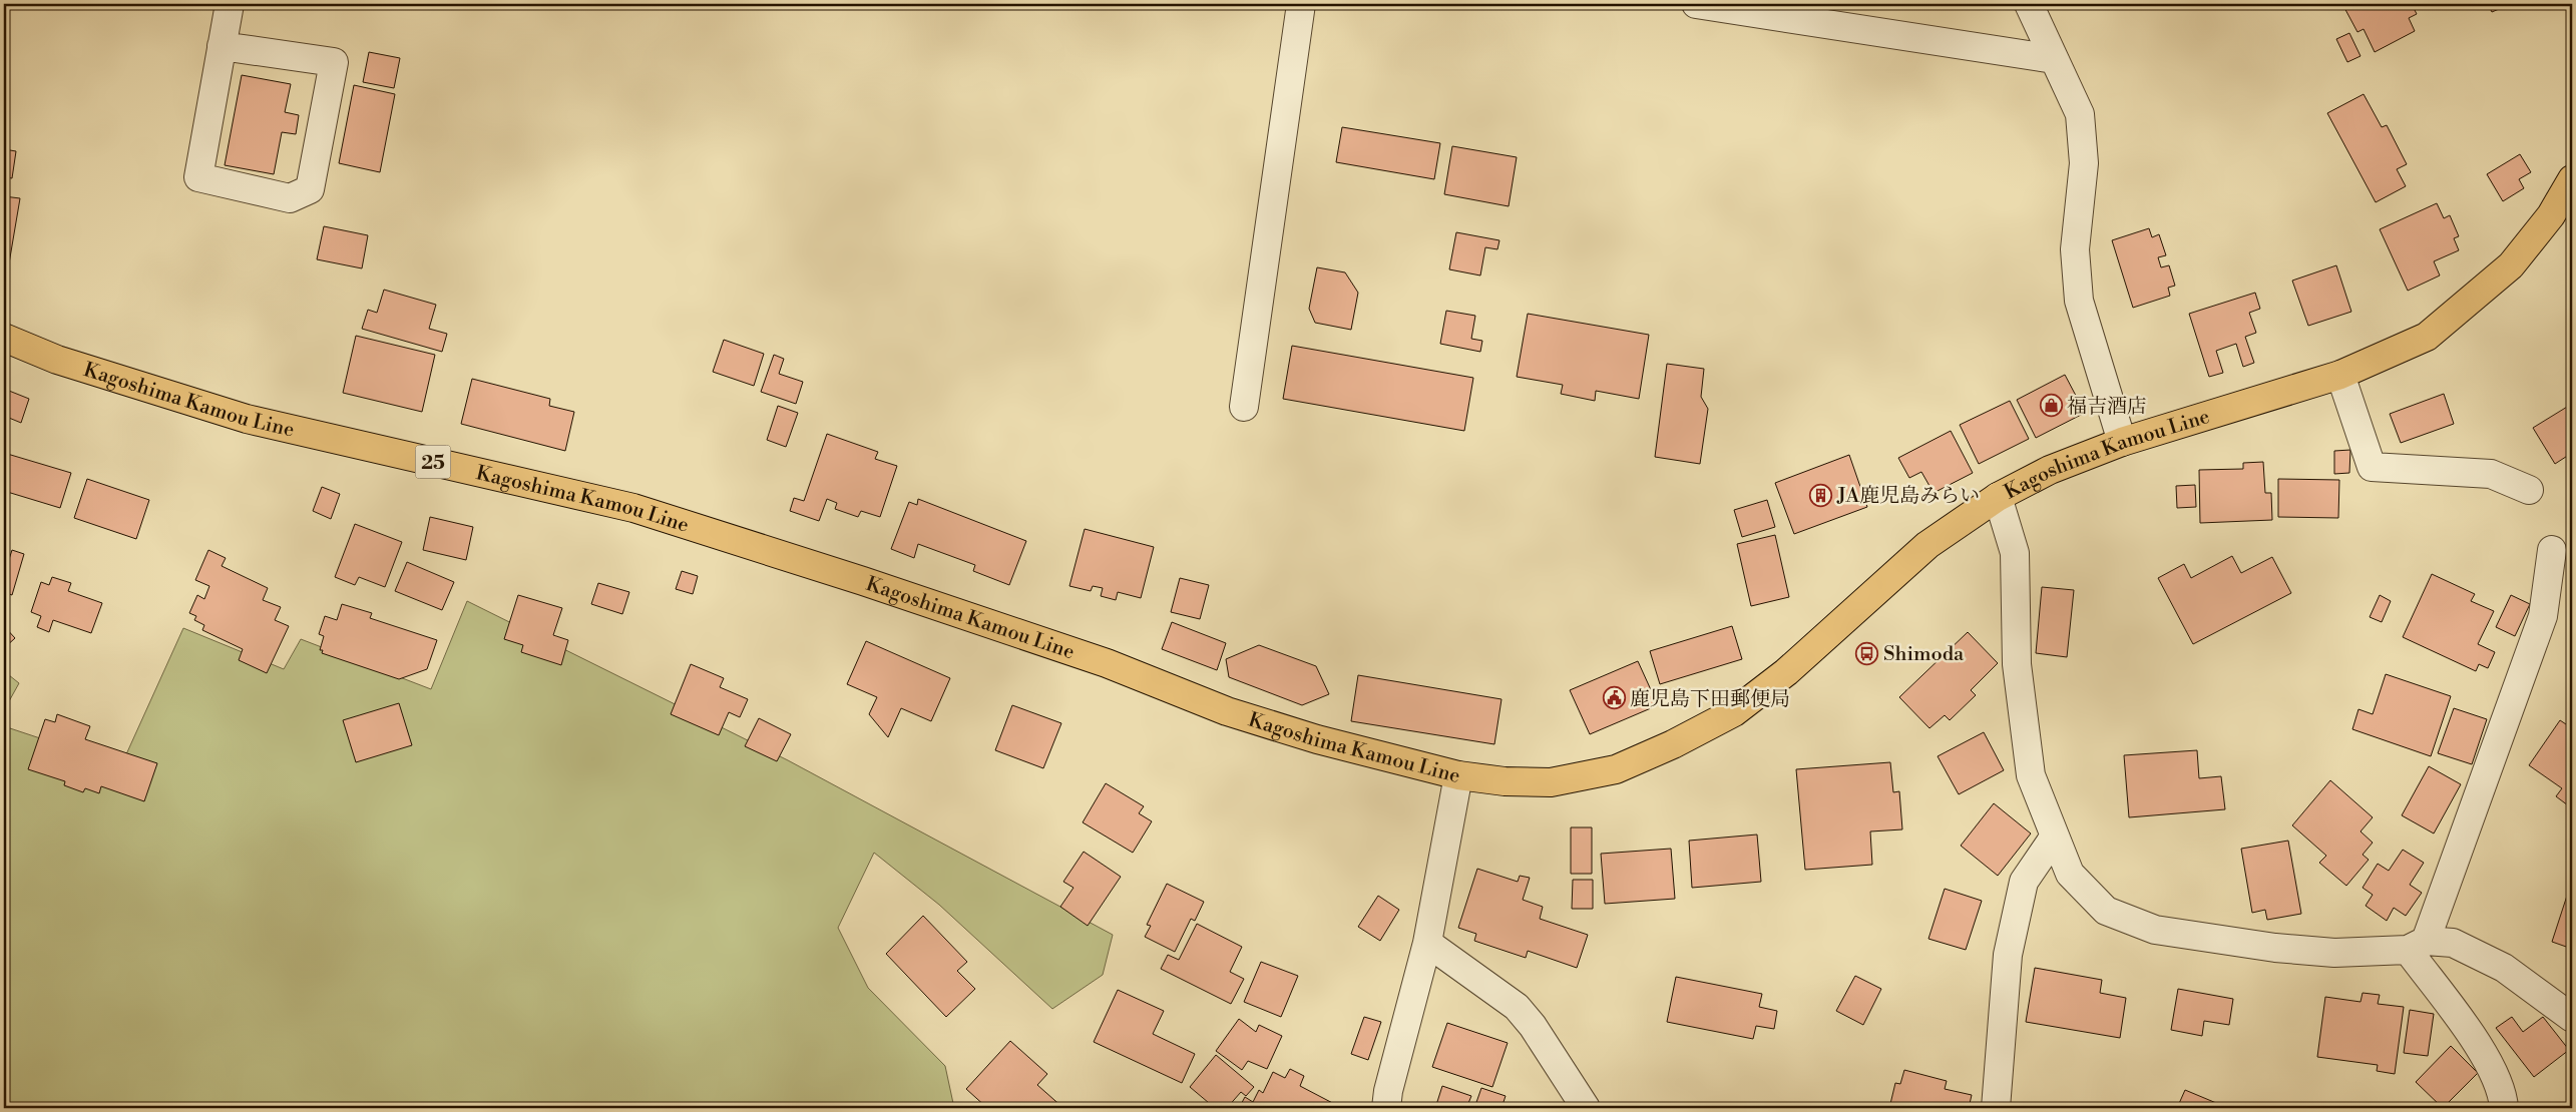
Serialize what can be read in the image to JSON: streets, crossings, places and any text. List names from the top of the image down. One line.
{"streets":{"main road":["Kagoshima Kamou Line","25"]},"places":{"shop":["福吉酒店"],"building":["JA鹿児島みらい"],"bus stop":["Shimoda"],"public building":["鹿児島下田郵便局"]}}
